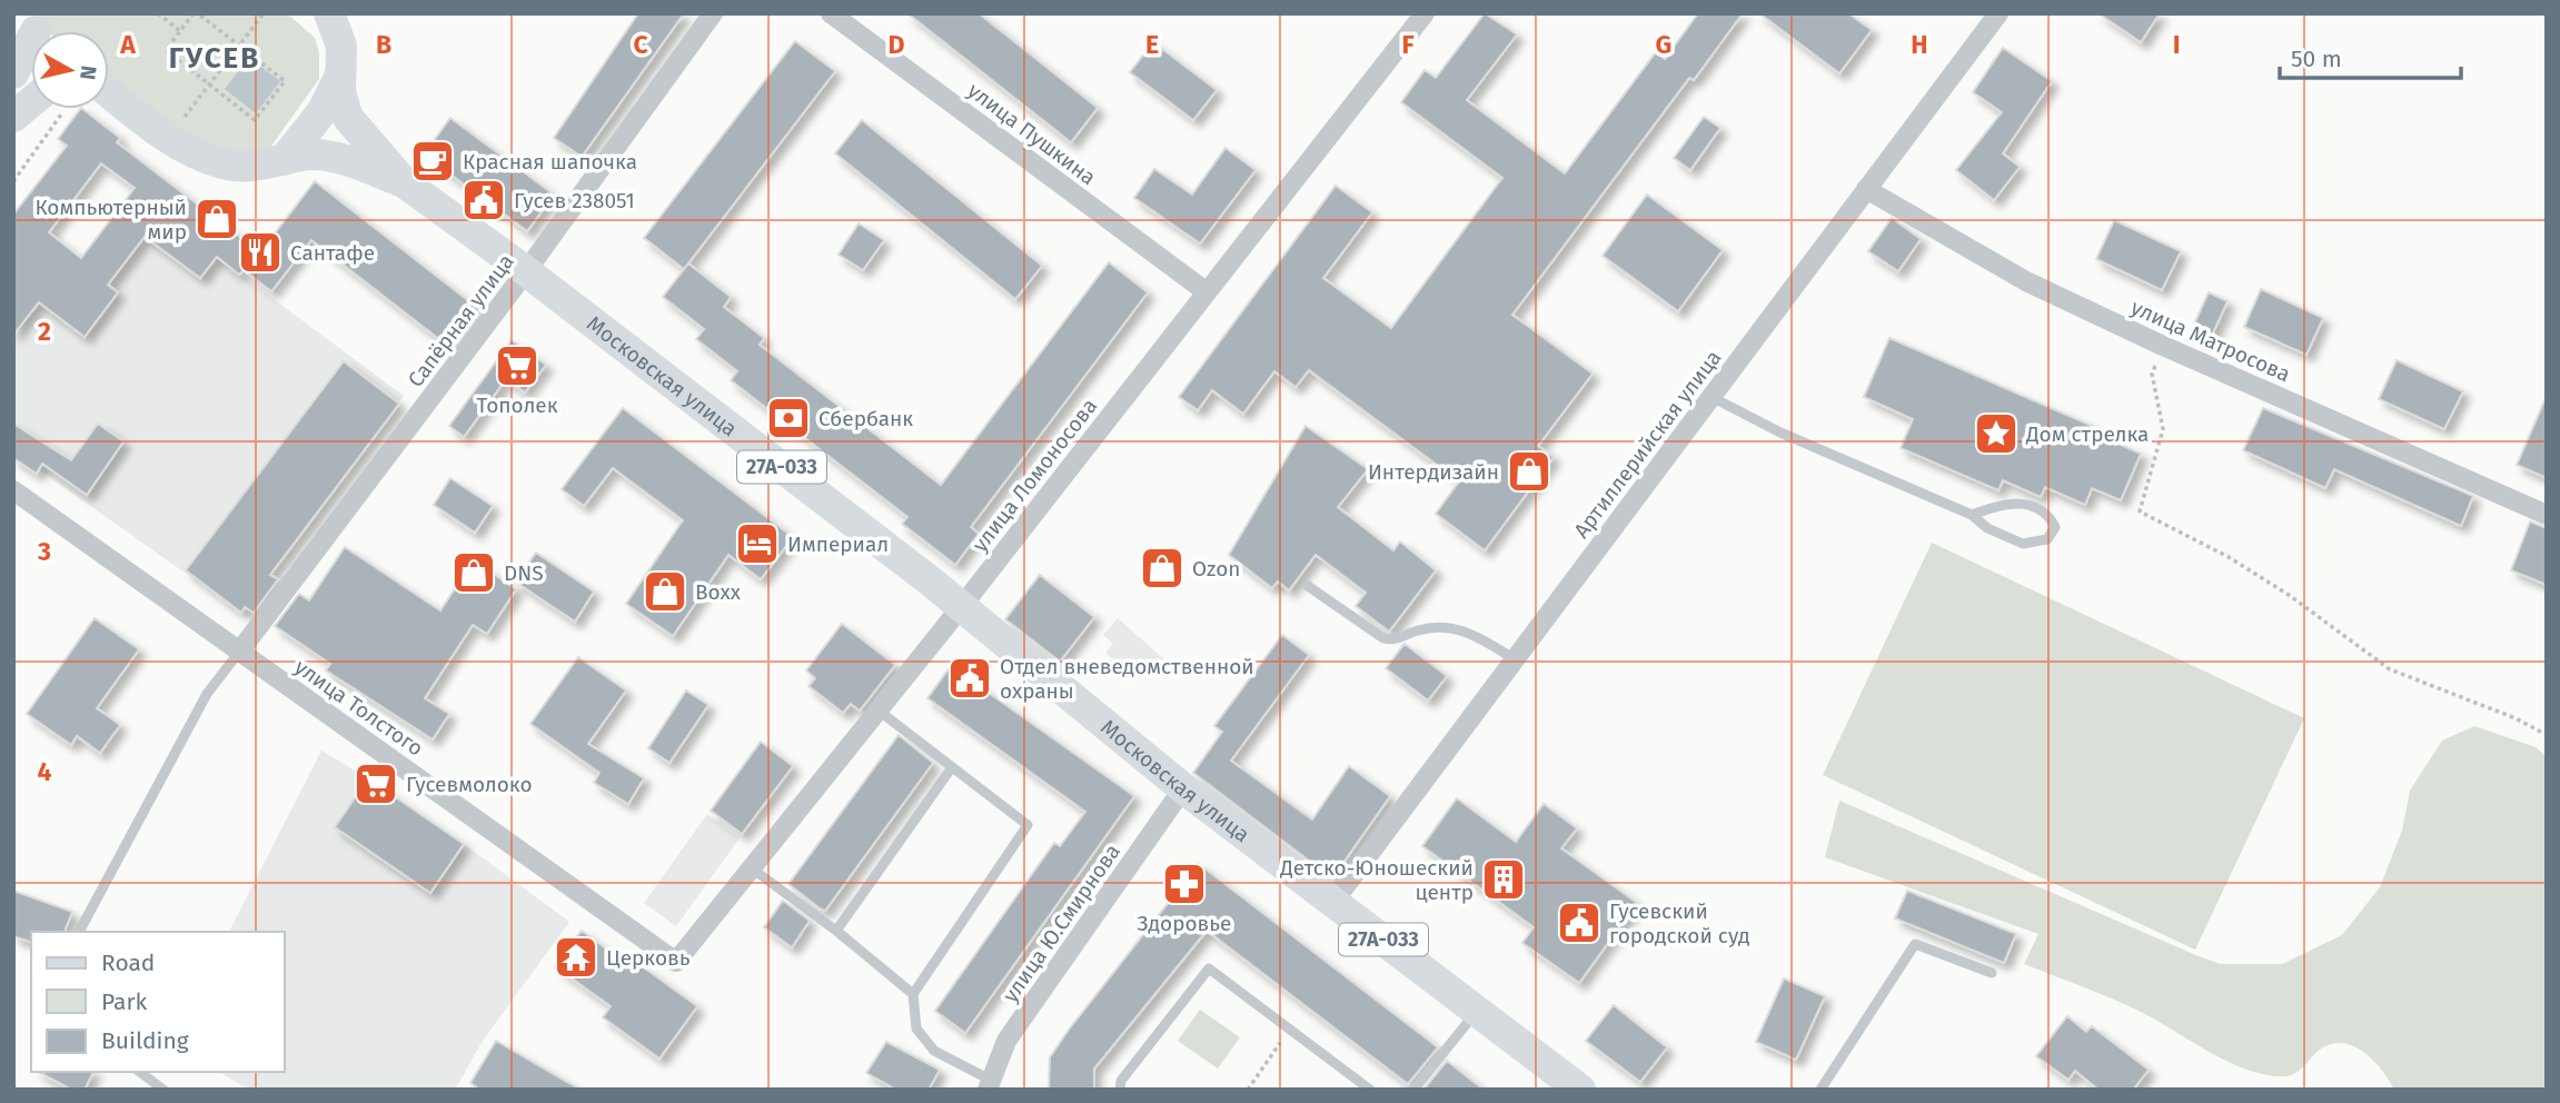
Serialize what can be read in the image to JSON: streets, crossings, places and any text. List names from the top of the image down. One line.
{"streets":{"main road":["Московская улица","27А-033"],"street":["улица Пушкина","Сапёрная улица","улица Матросова","Артиллерийская улица","улица Ломоносова","улица Толстого","улица Ю.Смирнова"]},"crossings":[["улица Пушкина","улица Ломоносова"],["Сапёрная улица","Московская улица"],["Сапёрная улица","улица Толстого"],["улица Матросова","Артиллерийская улица"],["Московская улица","Артиллерийская улица"],["Московская улица","улица Ломоносова"],["Московская улица","улица Ю.Смирнова"],["улица Ломоносова","улица Толстого"]],"districts":["ГУСЕВ"],"places":{"cafe":["Красная шапочка"],"public building":["Гусев 238051","Отдел вневедомственной охраны","Гусевский городской суд"],"shop":["Компьютерный мир","Интердизайн","Ozon","DNS","Boxx"],"restaurant":["Сантафе"],"supermarket":["Тополек","Гусевмолоко"],"bank":["Сбербанк"],"place":["Дом стрелка"],"hotel":["Империал"],"building":["Детско-Юношеский центр"],"pharmacy":["Здоровье"],"temple":["Церковь"]},"legend":["Road","Park","Building"],"scale_bar":"50 m","north":"right","grid":{"columns":["A","B","C","D","E","F","G","H","I"],"rows":["2","3","4"]}}
